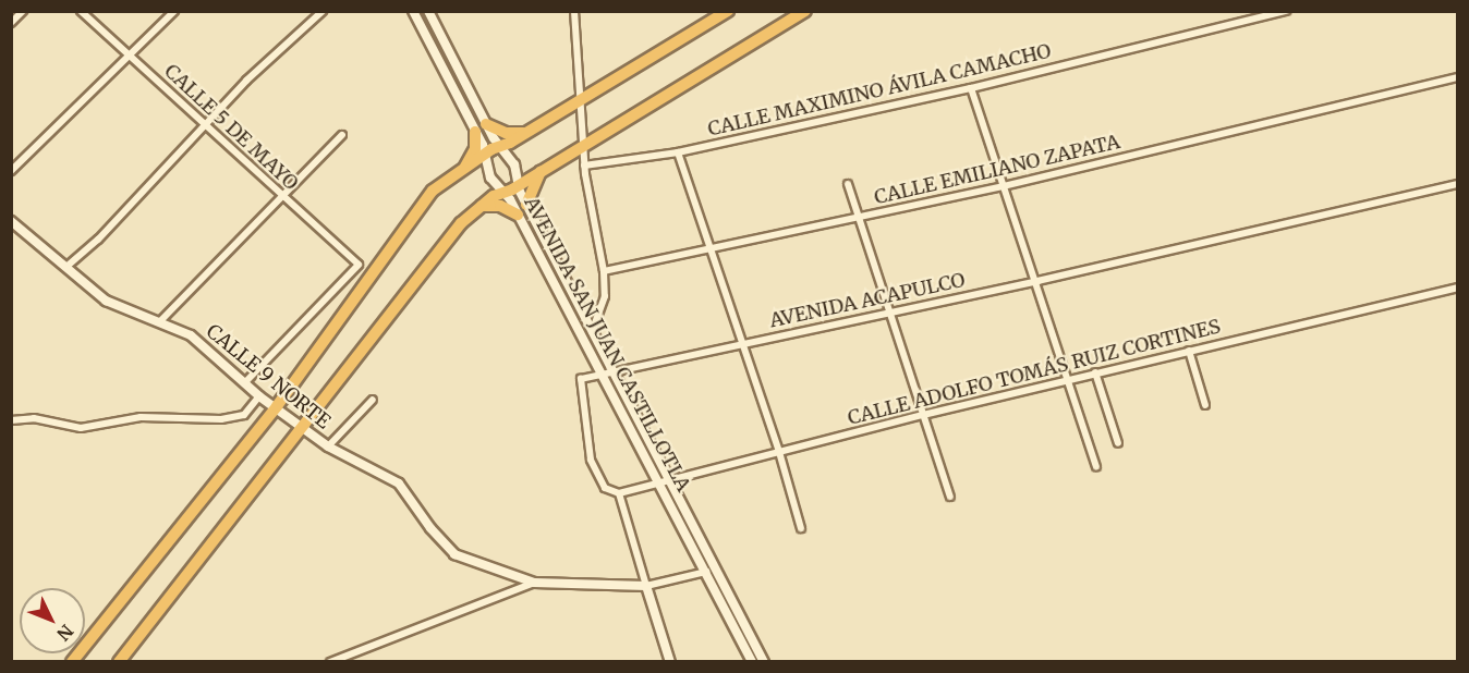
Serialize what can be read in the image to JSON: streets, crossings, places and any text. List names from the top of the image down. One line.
{"streets":{"main road":["AVENIDA SAN JUAN CASTILLOTLA"],"street":["CALLE MAXIMINO ÁVILA CAMACHO","CALLE 5 DE MAYO","CALLE EMILIANO ZAPATA","AVENIDA ACAPULCO","CALLE ADOLFO TOMÁS RUIZ CORTINES","CALLE 9 NORTE"]},"crossings":[["CALLE 5 DE MAYO","CALLE 9 NORTE"],["AVENIDA ACAPULCO","AVENIDA SAN JUAN CASTILLOTLA"],["AVENIDA ACAPULCO","CALLE ADOLFO TOMÁS RUIZ CORTINES"],["AVENIDA ACAPULCO","CALLE 9 NORTE"],["AVENIDA SAN JUAN CASTILLOTLA","CALLE ADOLFO TOMÁS RUIZ CORTINES"]],"north":"bottom right"}
